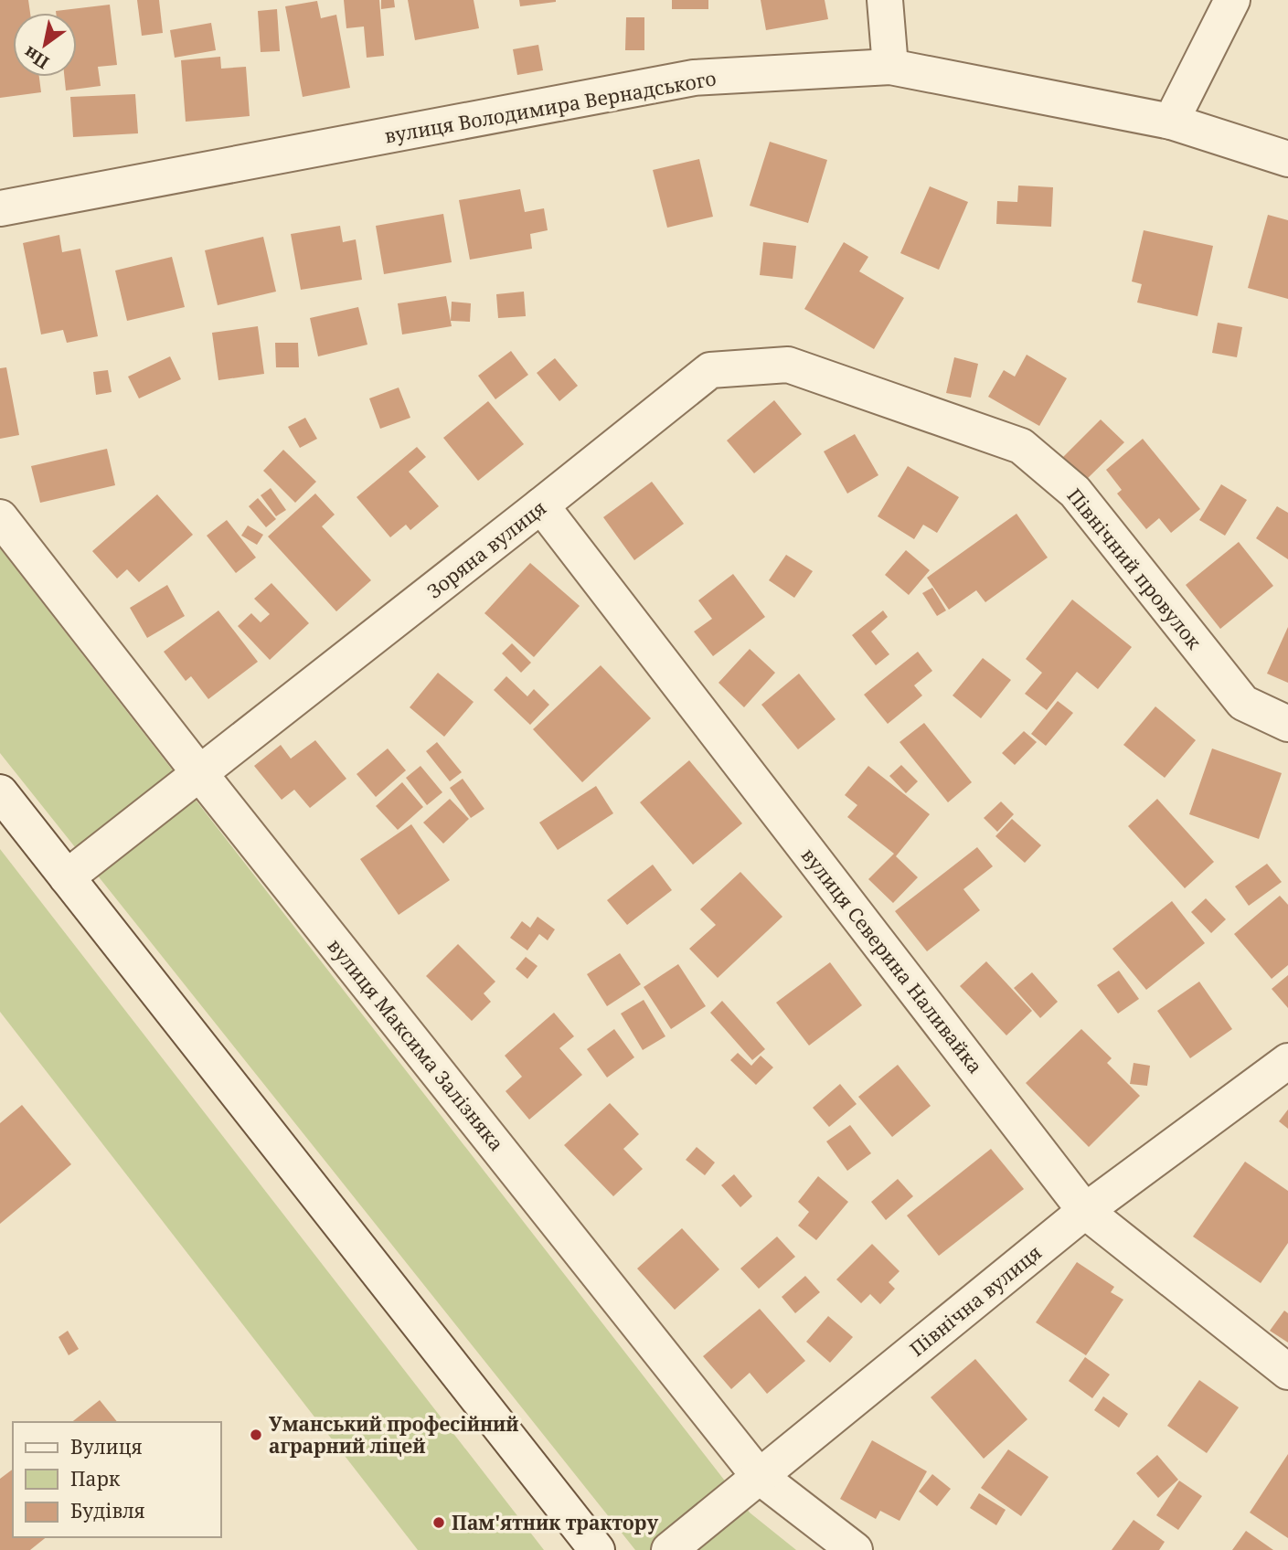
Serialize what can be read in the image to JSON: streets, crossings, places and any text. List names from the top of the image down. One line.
{"streets":{"street":["вулиця Володимира Вернадського","Зоряна вулиця","Північний провулок","вулиця Северина Наливайка","вулиця Максима Залізняка","Північна вулиця"]},"crossings":[["Зоряна вулиця","Північний провулок"],["Зоряна вулиця","вулиця Северина Наливайка"],["Зоряна вулиця","вулиця Максима Залізняка"],["вулиця Северина Наливайка","Північна вулиця"],["вулиця Максима Залізняка","Північна вулиця"]],"places":["Уманський професійний аграрний ліцей","Пам'ятник трактору"],"legend":["Вулиця","Парк","Будівля"],"north":"bottom left"}
